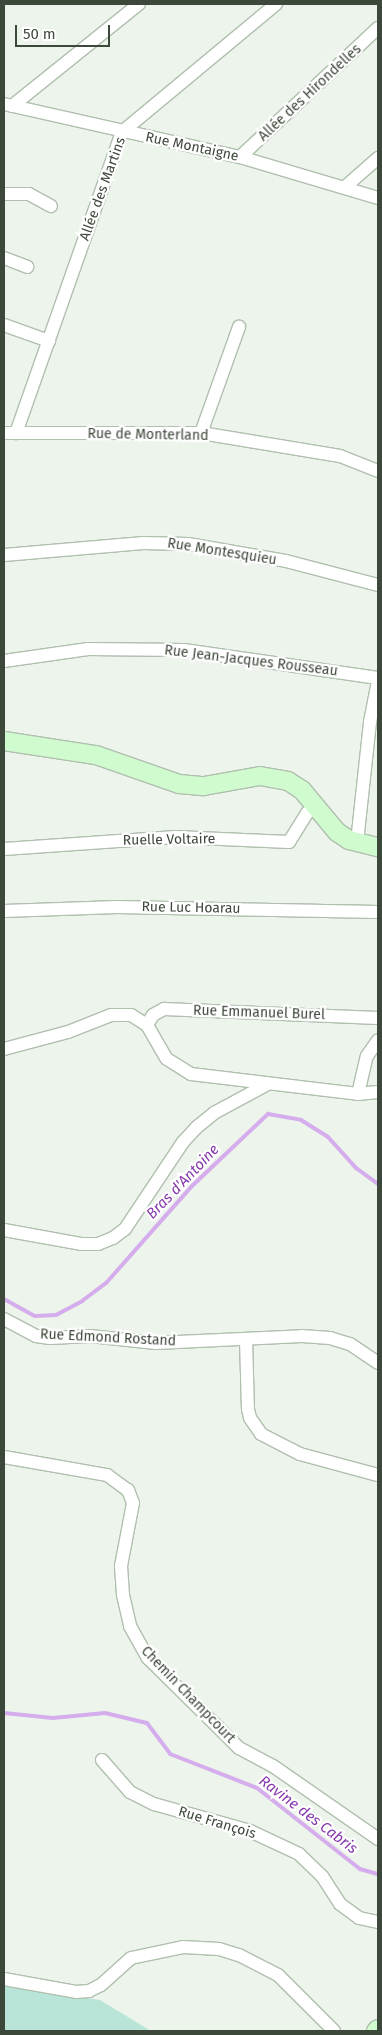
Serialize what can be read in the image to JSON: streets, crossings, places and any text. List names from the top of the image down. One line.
{"streets":{"street":["Allée des Hirondelles","Rue Montaigne","Allée des Martins","Rue de Monterland","Rue Montesquieu","Rue Jean-Jacques Rousseau","Ruelle Voltaire","Rue Luc Hoarau","Rue Emmanuel Burel","Rue Edmond Rostand","Chemin Champcourt","Rue François"]},"crossings":[["Allée des Hirondelles","Rue Montaigne"],["Rue Montaigne","Allée des Martins"],["Allée des Martins","Rue de Monterland"]],"water":["Bras d'Antoine","Ravine des Cabris"],"scale_bar":"50 m"}
